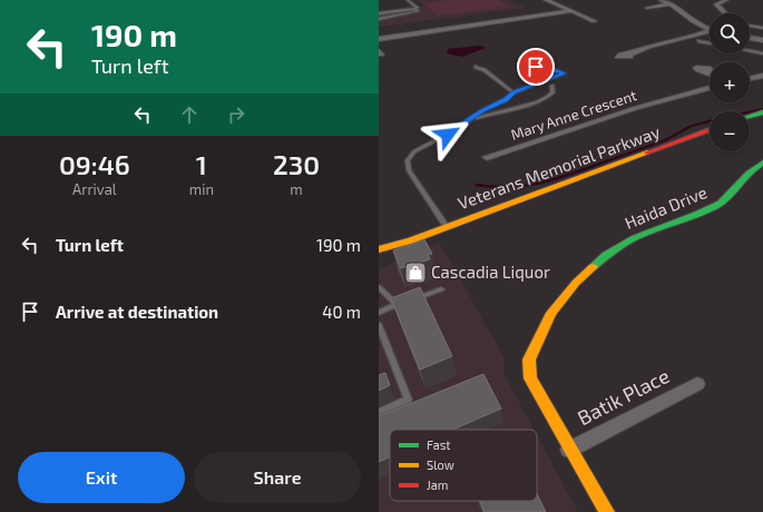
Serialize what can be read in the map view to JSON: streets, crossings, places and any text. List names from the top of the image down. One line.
{"streets":{"main road":["Veterans Memorial Parkway","Haida Drive"],"street":["Mary Anne Crescent","Batik Place"]},"crossings":[["Haida Drive","Batik Place"]],"places":{"shop":["Cascadia Liquor"]},"legend":["Fast","Slow","Jam"],"page":{"turn":["190 m","Turn left"],"map_buttons":["+","−"],"eta":["09:46","Arrival","1","min","230","m"],"list":[{"name":"Turn left","value":"190 m"},{"name":"Arrive at destination","value":"40 m"}],"buttons":["Exit","Share"]}}
